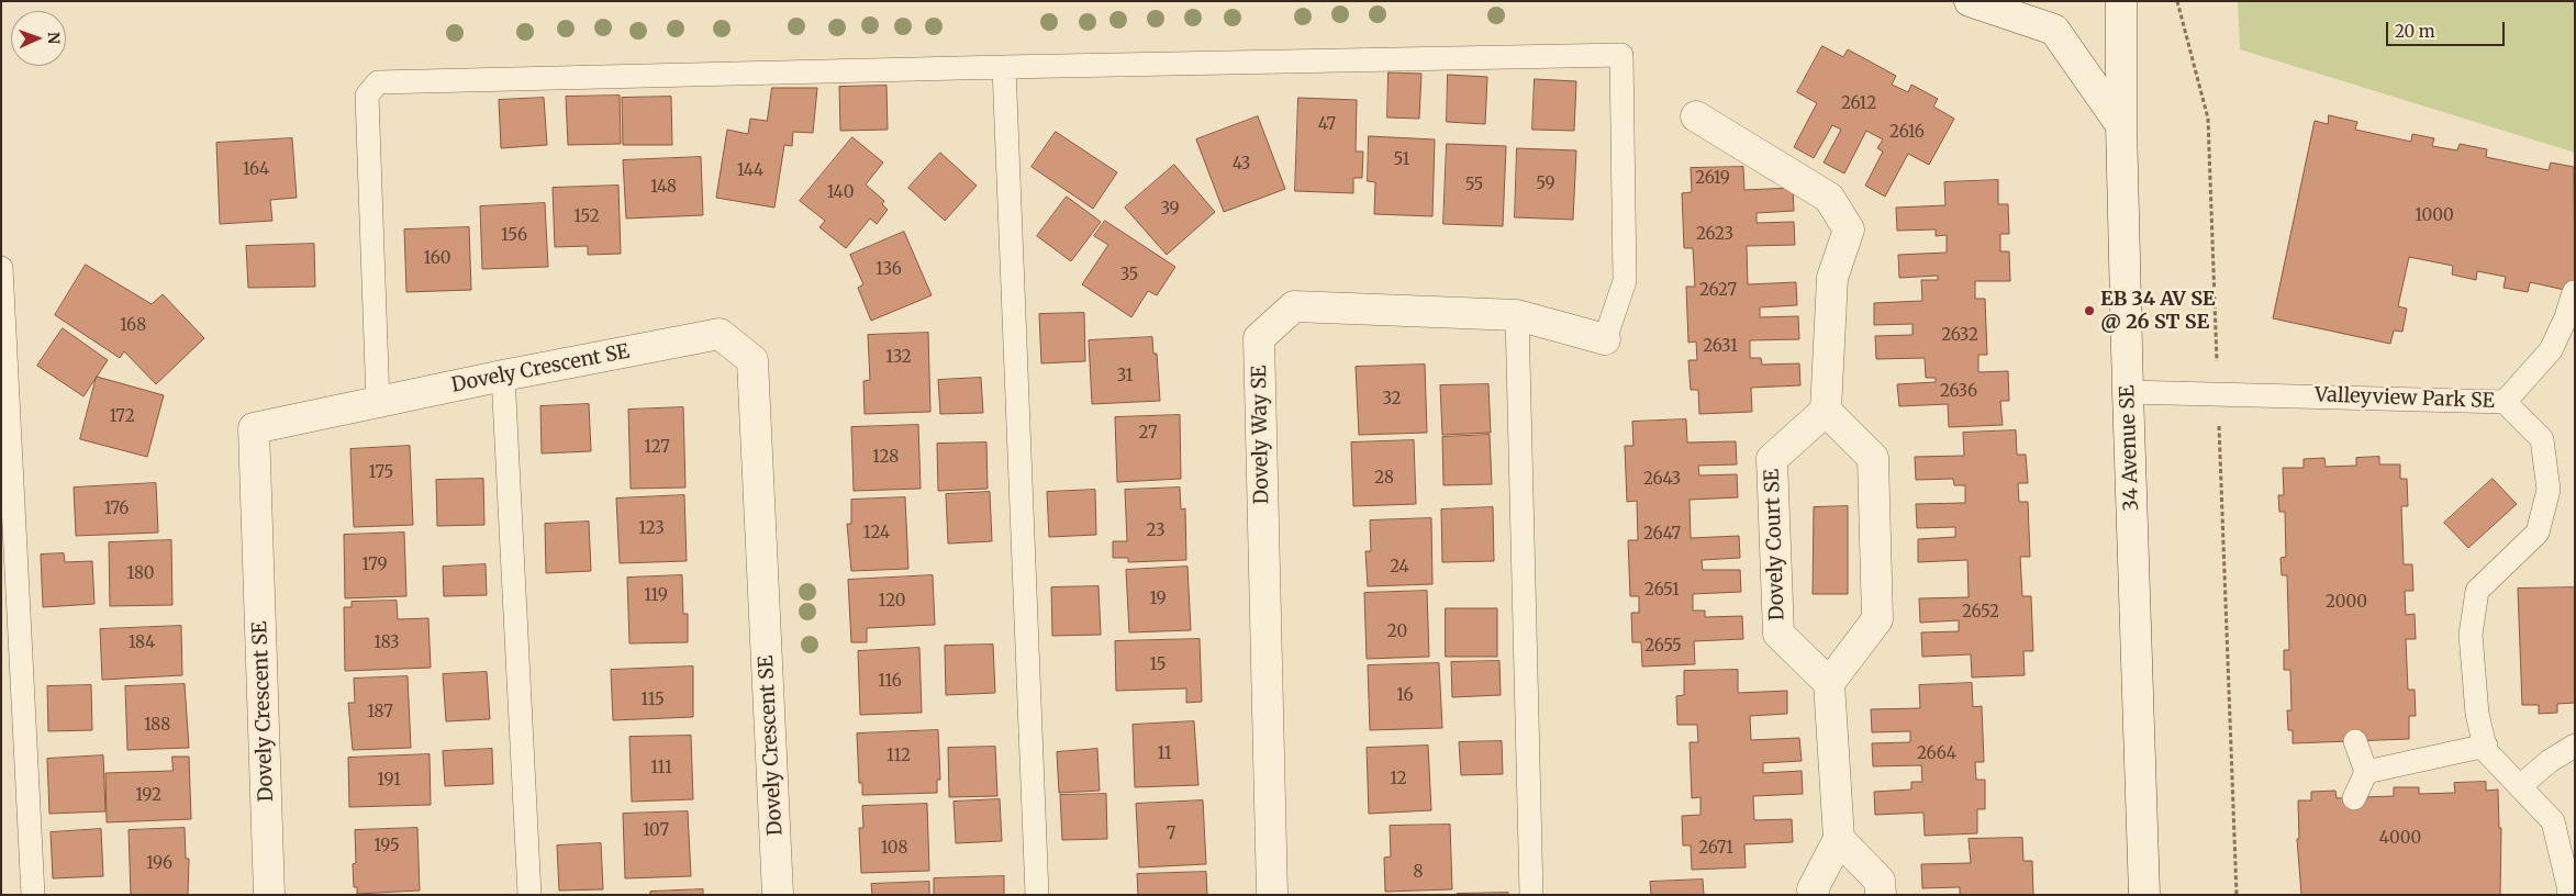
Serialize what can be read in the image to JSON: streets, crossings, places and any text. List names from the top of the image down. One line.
{"streets":{"street":["Dovely Crescent SE","Dovely Way SE","34 Avenue SE","Dovely Court SE"],"lane":["Valleyview Park SE"]},"crossings":[["Valleyview Park SE","34 Avenue SE"]],"places":["EB 34 AV SE @ 26 ST SE"],"house_numbers":["2612","47","2616","51","43","164","144","2619","59","55","148","140","39","1000","152","2623","156","160","136","35","2627","168","2632","2631","132","31","2636","32","172","27","127","128","175","28","2643","176","123","23","124","2647","179","24","180","2651","119","19","120","2000","2652","20","184","183","2655","15","116","16","115","187","188","11","2664","112","111","12","191","192","107","7","4000","195","108","2671","196","8"],"scale_bar":"20 m","north":"right"}
